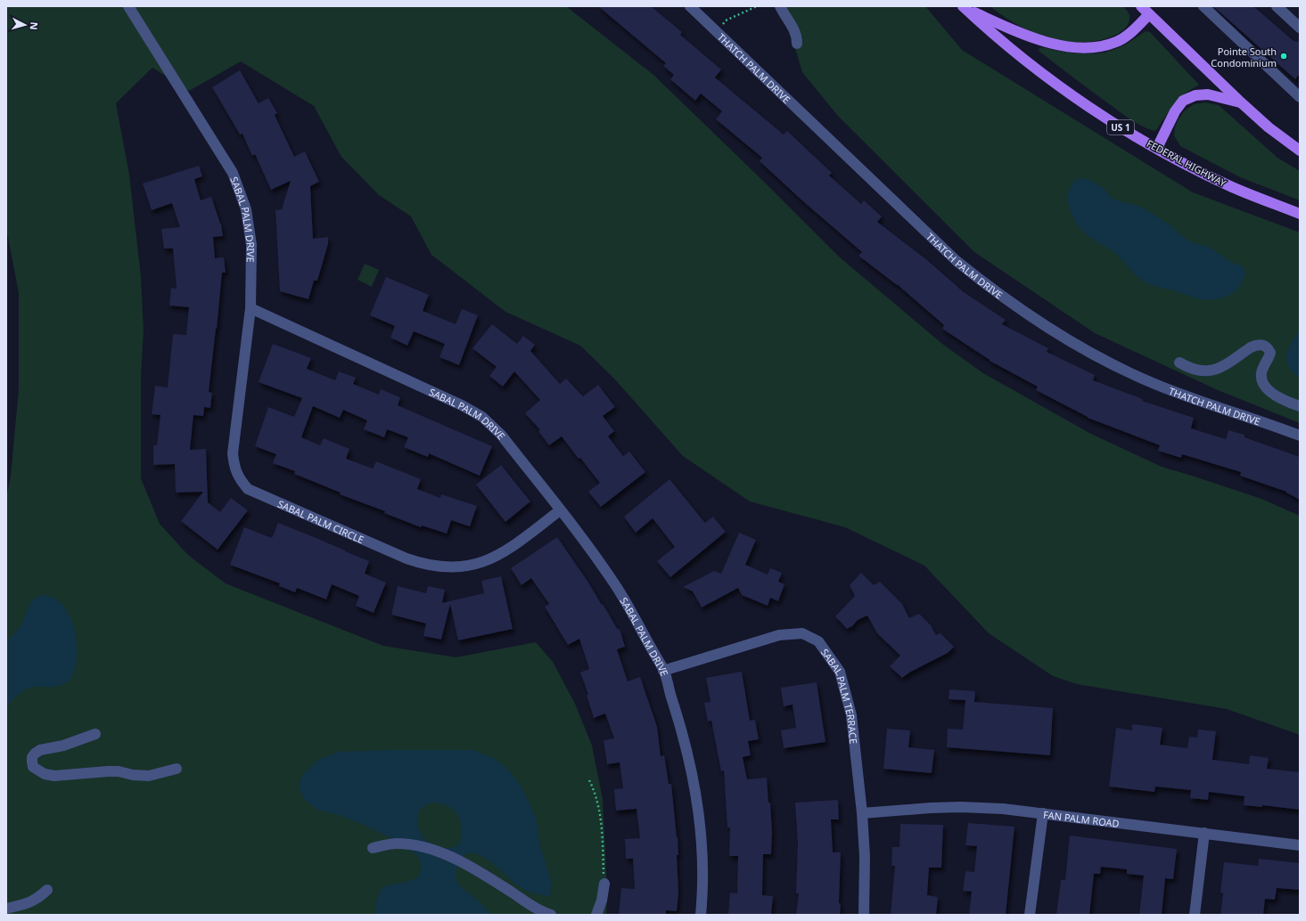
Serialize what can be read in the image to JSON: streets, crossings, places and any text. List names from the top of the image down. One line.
{"streets":{"main road":["US 1","FEDERAL HIGHWAY"],"street":["THATCH PALM DRIVE","SABAL PALM DRIVE","SABAL PALM CIRCLE","SABAL PALM TERRACE","FAN PALM ROAD"]},"crossings":[["SABAL PALM DRIVE","SABAL PALM CIRCLE"],["SABAL PALM DRIVE","SABAL PALM TERRACE"],["SABAL PALM TERRACE","FAN PALM ROAD"]],"places":["Pointe South Condominium"],"north":"right"}
